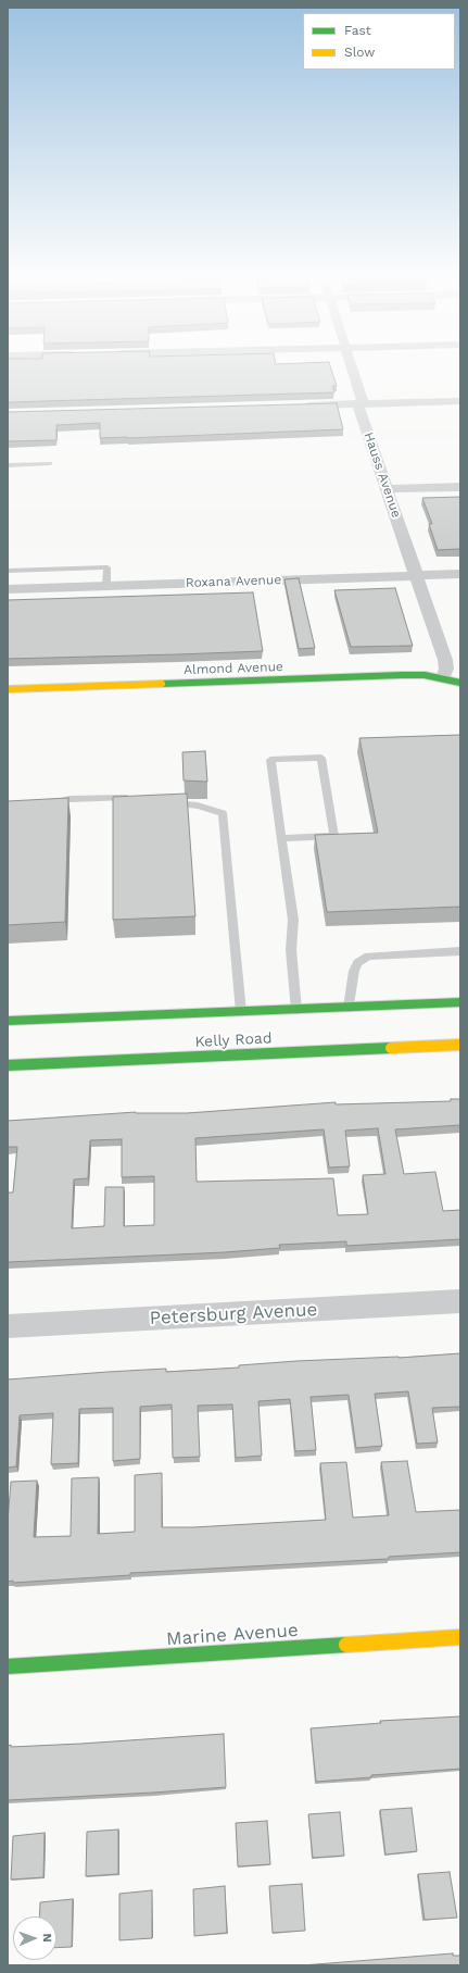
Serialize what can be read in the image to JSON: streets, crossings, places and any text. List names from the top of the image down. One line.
{"streets":{"street":["Hauss Avenue","Roxana Avenue","Almond Avenue","Kelly Road","Petersburg Avenue","Marine Avenue"]},"crossings":[["Hauss Avenue","Roxana Avenue"],["Hauss Avenue","Almond Avenue"]],"legend":["Fast","Slow"],"north":"right"}
